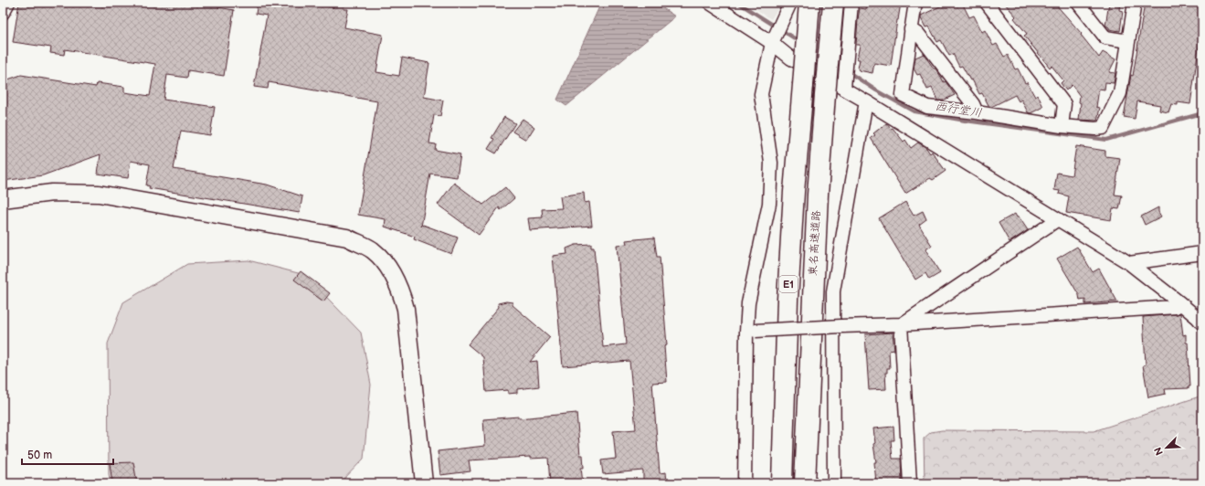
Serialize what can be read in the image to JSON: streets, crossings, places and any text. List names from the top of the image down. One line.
{"streets":{"highway":["東名高速道路","E1"]},"water":["西行堂川"],"scale_bar":"50 m","north":"bottom left"}
